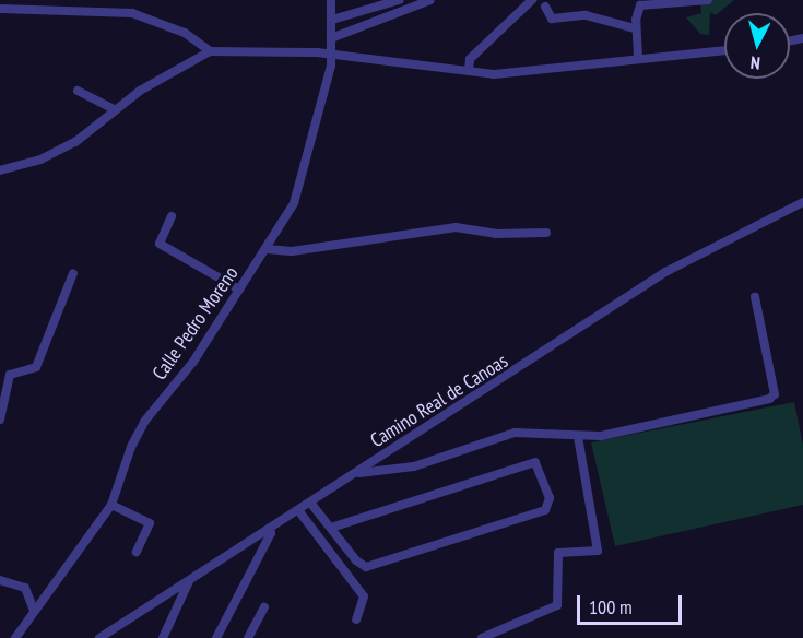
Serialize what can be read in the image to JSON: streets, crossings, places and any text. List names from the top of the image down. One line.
{"streets":{"street":["Calle Pedro Moreno","Camino Real de Canoas"]},"scale_bar":"100 m","north":"bottom"}
